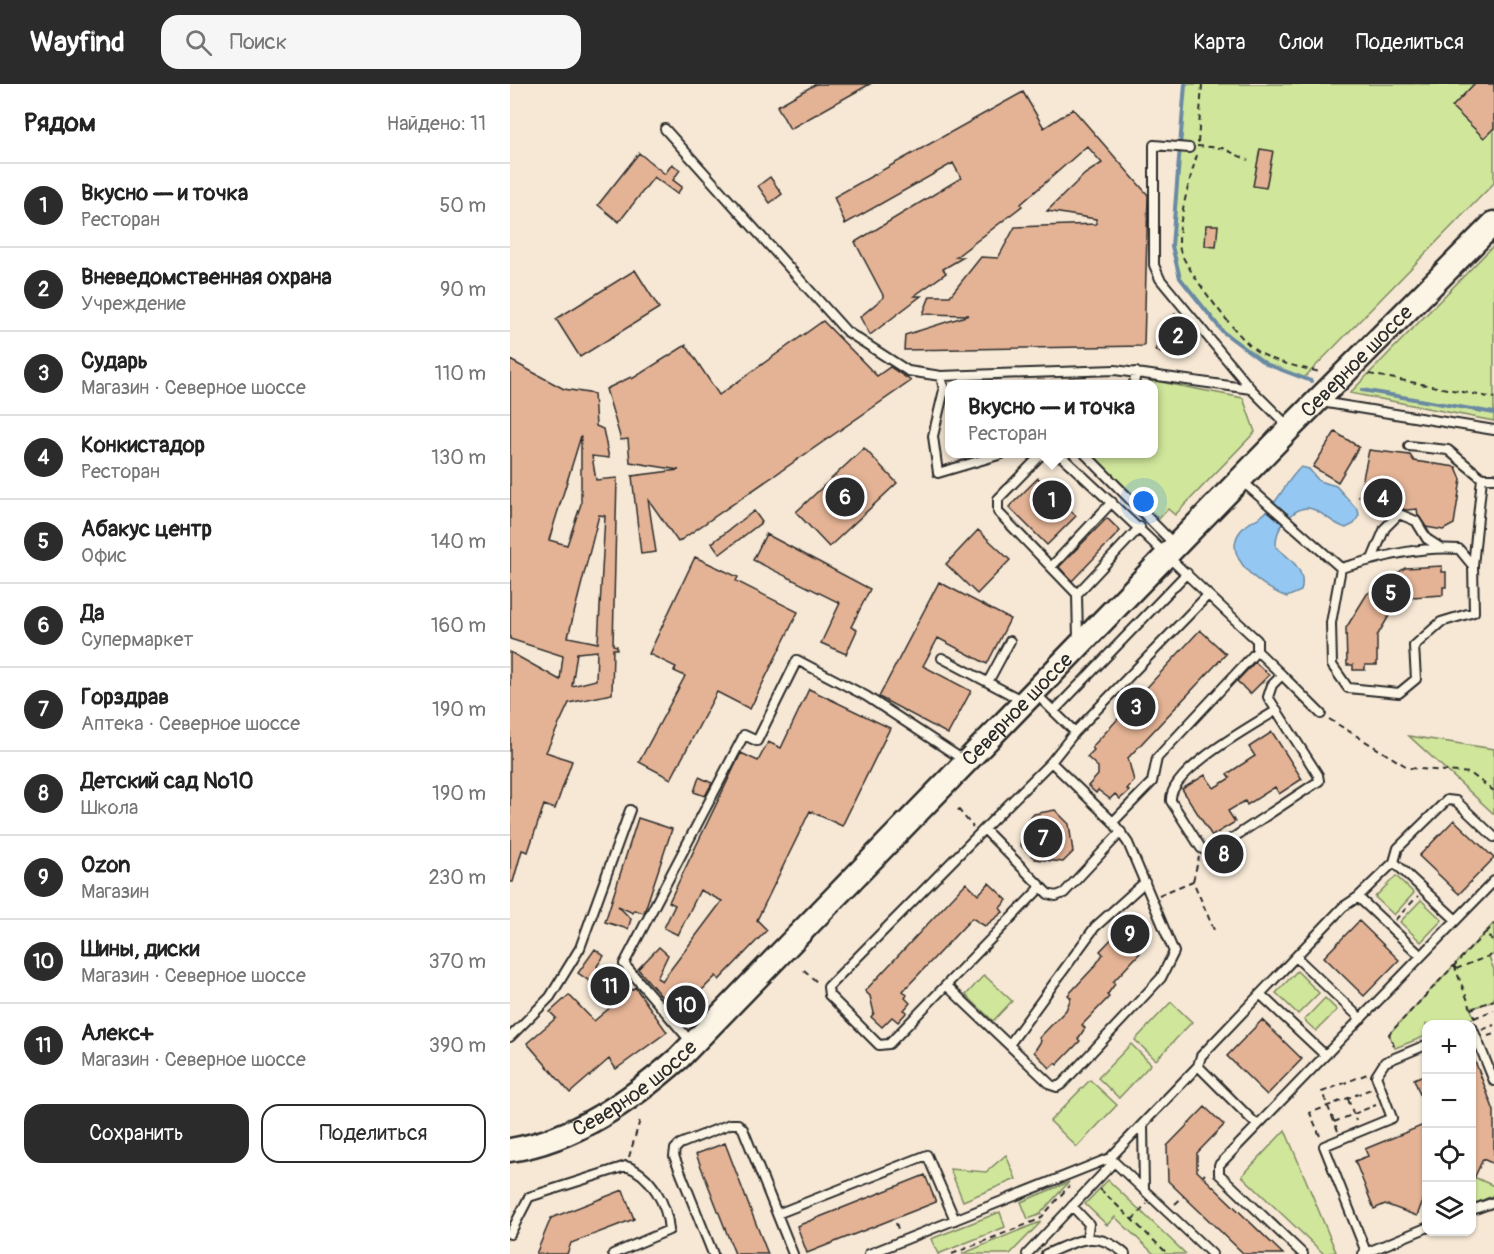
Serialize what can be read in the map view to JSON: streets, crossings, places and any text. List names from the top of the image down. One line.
{"streets":{"main road":["Северное шоссе"]},"page":{"header":"Wayfind","search":"Поиск","nav":["Карта","Слои","Поделиться"],"heading":["Рядом","Найдено: 11"],"list":[{"mark":"1","name":"Вкусно — и точка","note":"Ресторан","value":"50 m"},{"mark":"2","name":"Вневедомственная охрана","note":"Учреждение","value":"90 m"},{"mark":"3","name":"Сударь","note":"Магазин · Северное шоссе","value":"110 m"},{"mark":"4","name":"Конкистадор","note":"Ресторан","value":"130 m"},{"mark":"5","name":"Абакус центр","note":"Офис","value":"140 m"},{"mark":"6","name":"Да","note":"Супермаркет","value":"160 m"},{"mark":"7","name":"Горздрав","note":"Аптека · Северное шоссе","value":"190 m"},{"mark":"8","name":"Детский сад №10","note":"Школа","value":"190 m"},{"mark":"9","name":"Ozon","note":"Магазин","value":"230 m"},{"mark":"10","name":"Шины, диски","note":"Магазин · Северное шоссе","value":"370 m"},{"mark":"11","name":"Алекс+","note":"Магазин · Северное шоссе","value":"390 m"}],"pins":["2","6","4","1","5","3","7","8","9","11","10"],"popup":["Вкусно — и точка","Ресторан"],"map_buttons":["+","−"],"buttons":["Сохранить","Поделиться"]}}
